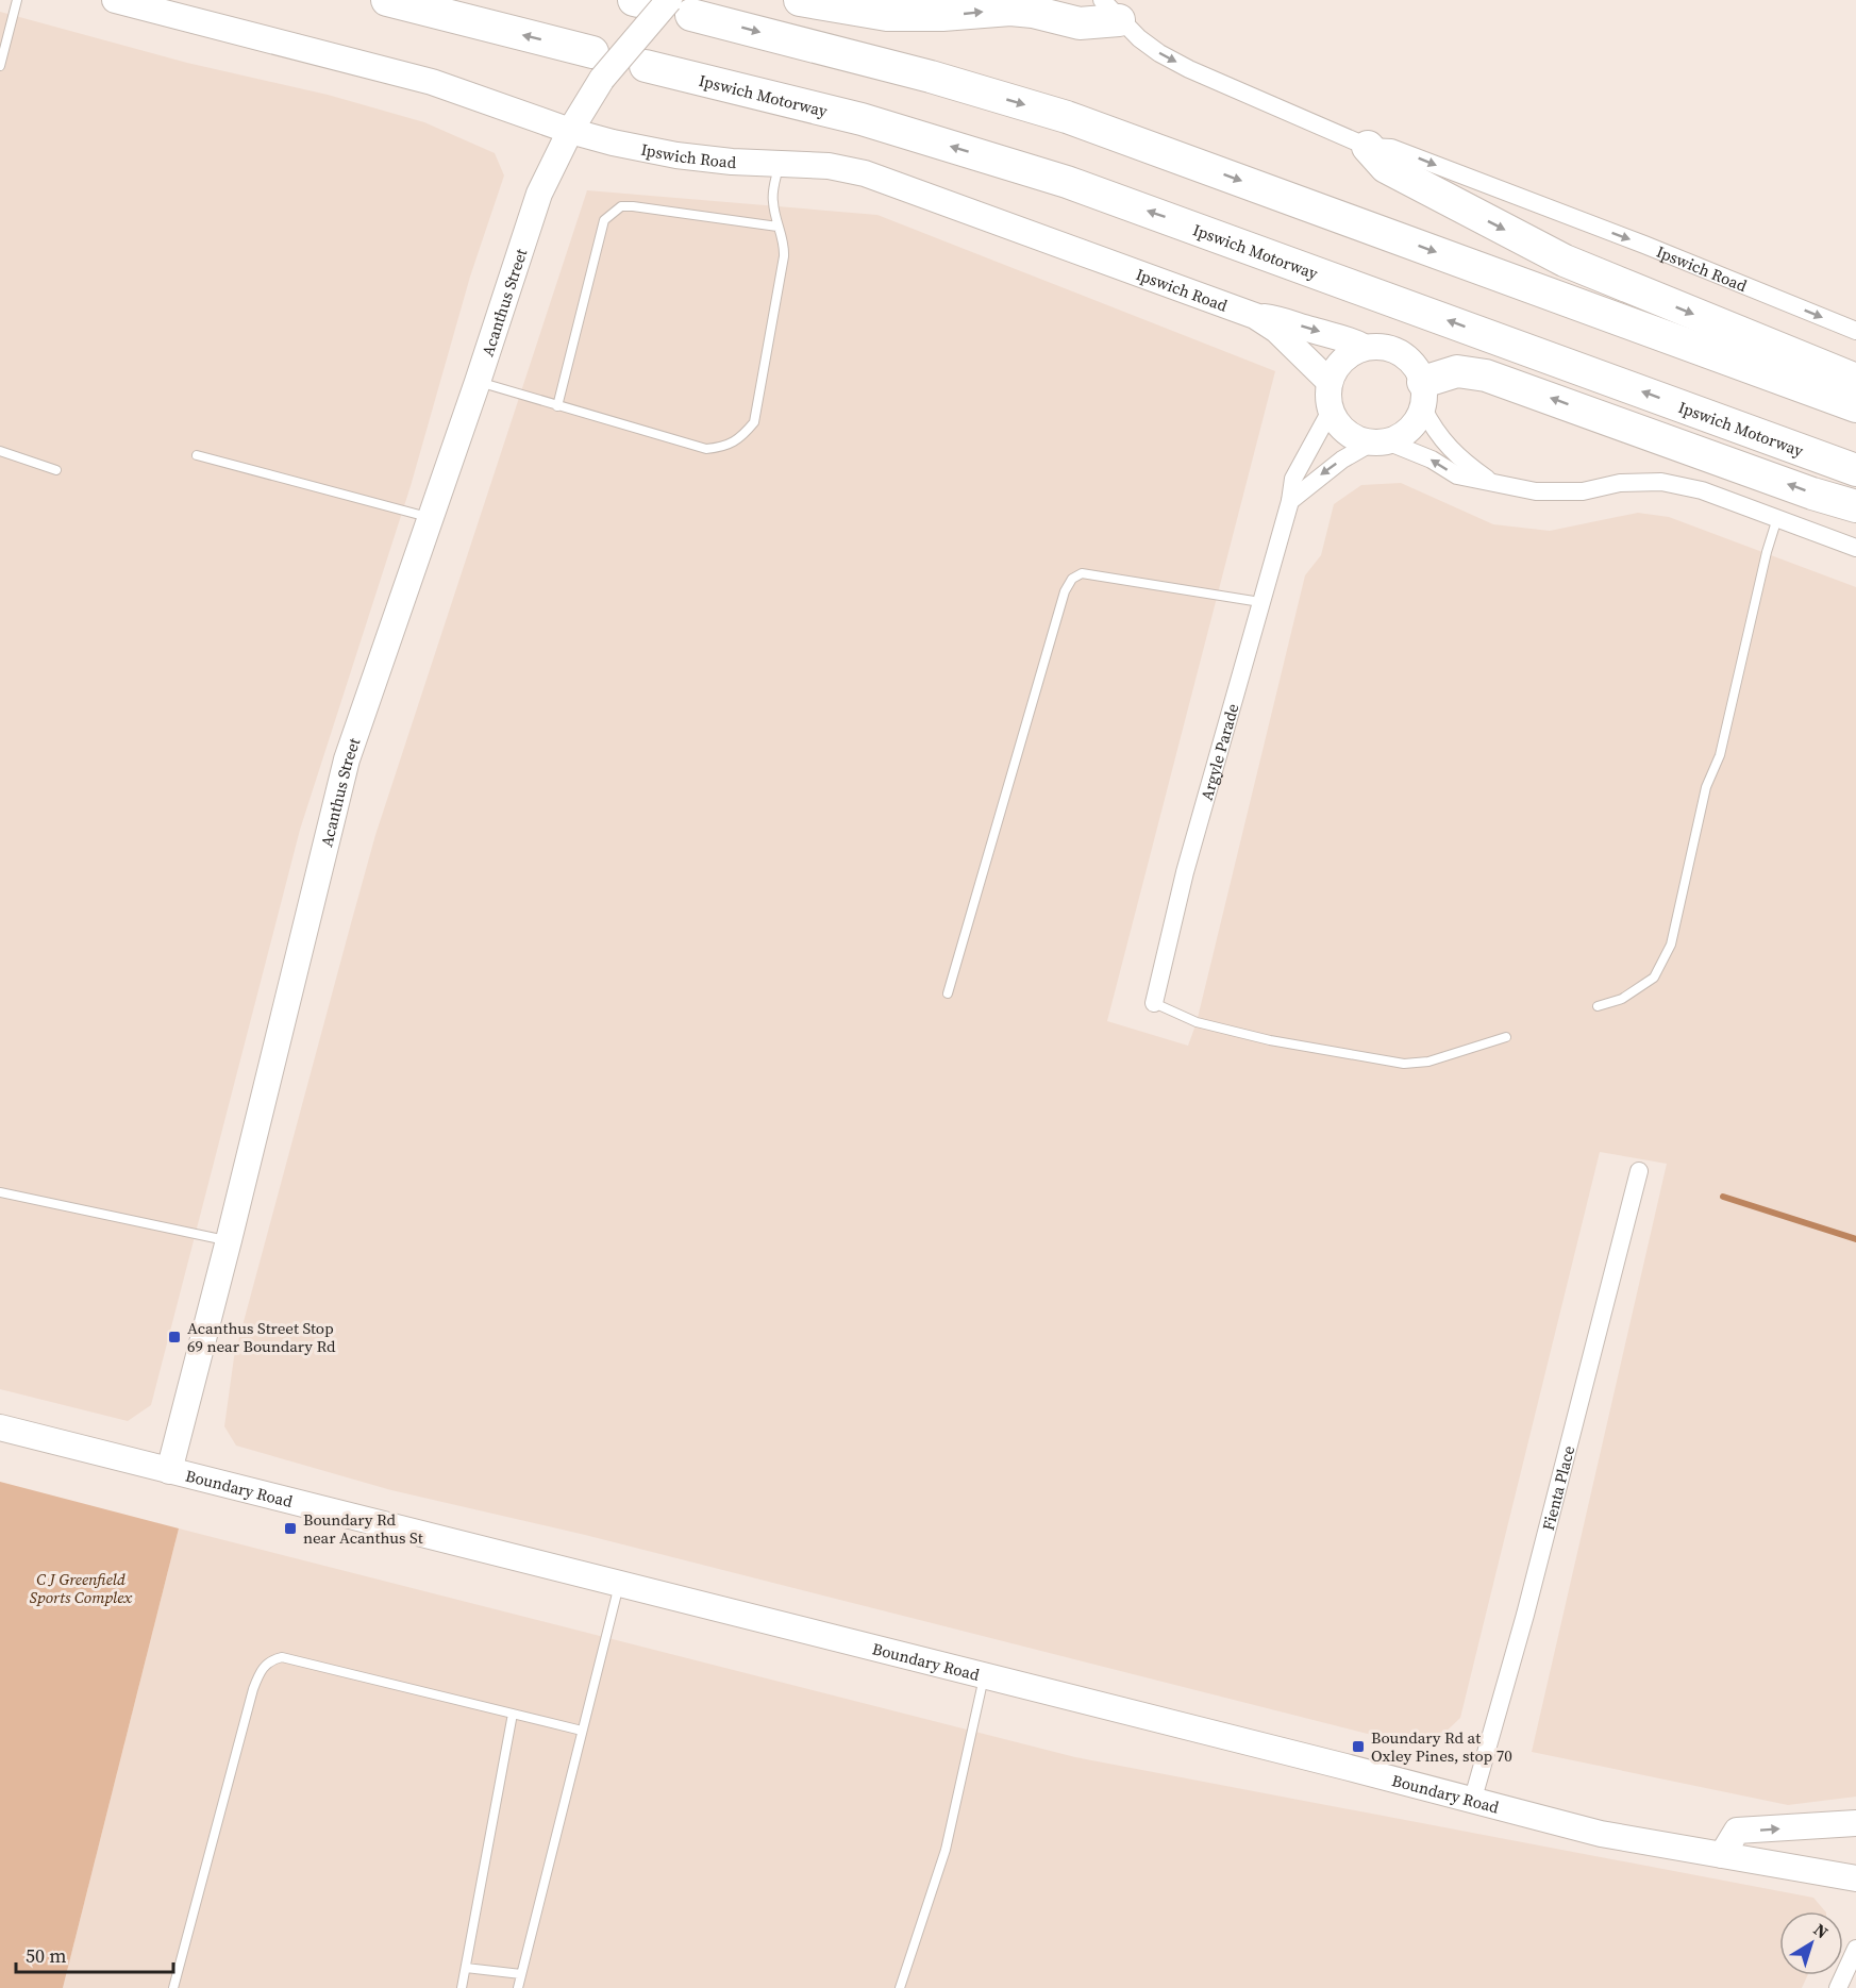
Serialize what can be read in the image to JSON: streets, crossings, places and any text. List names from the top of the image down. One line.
{"streets":{"highway":["Ipswich Motorway"],"street":["Ipswich Road","Acanthus Street","Argyle Parade","Fienta Place","Boundary Road"]},"crossings":[["Ipswich Road","Acanthus Street"],["Ipswich Road","Argyle Parade"],["Acanthus Street","Boundary Road"],["Fienta Place","Boundary Road"]],"one_way":["Ipswich Road"],"parks":["C J Greenfield Sports Complex"],"places":{"transit":["Acanthus Street Stop 69 near Boundary Rd","Boundary Rd near Acanthus St","Boundary Rd at Oxley Pines, stop 70"]},"scale_bar":"50 m","north":"top right"}
